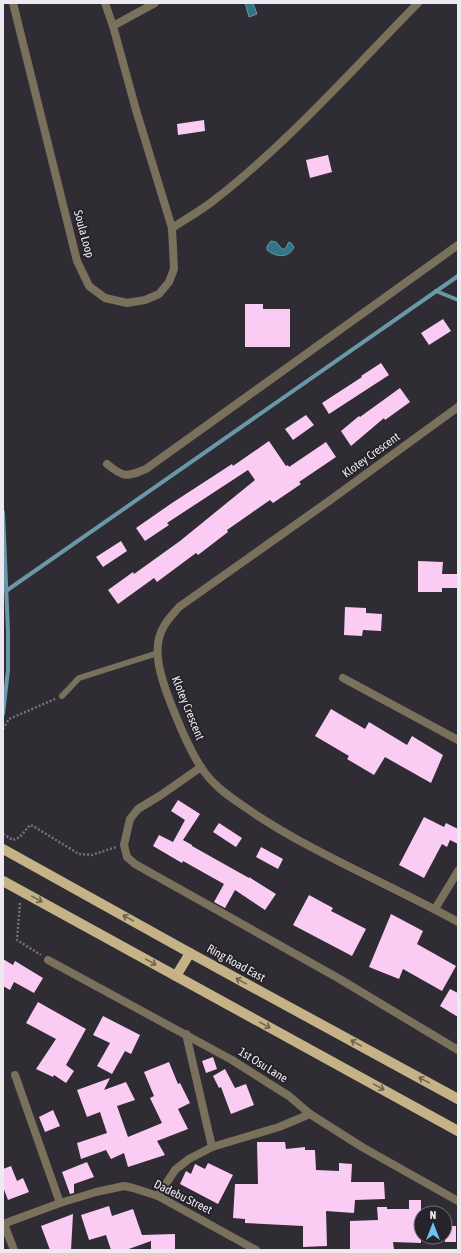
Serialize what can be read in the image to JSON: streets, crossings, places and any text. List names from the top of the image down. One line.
{"streets":{"main road":["Ring Road East"],"street":["Soula Loop","Klotey Crescent","1st Osu Lane","Dadebu Street"]},"north":"top"}
